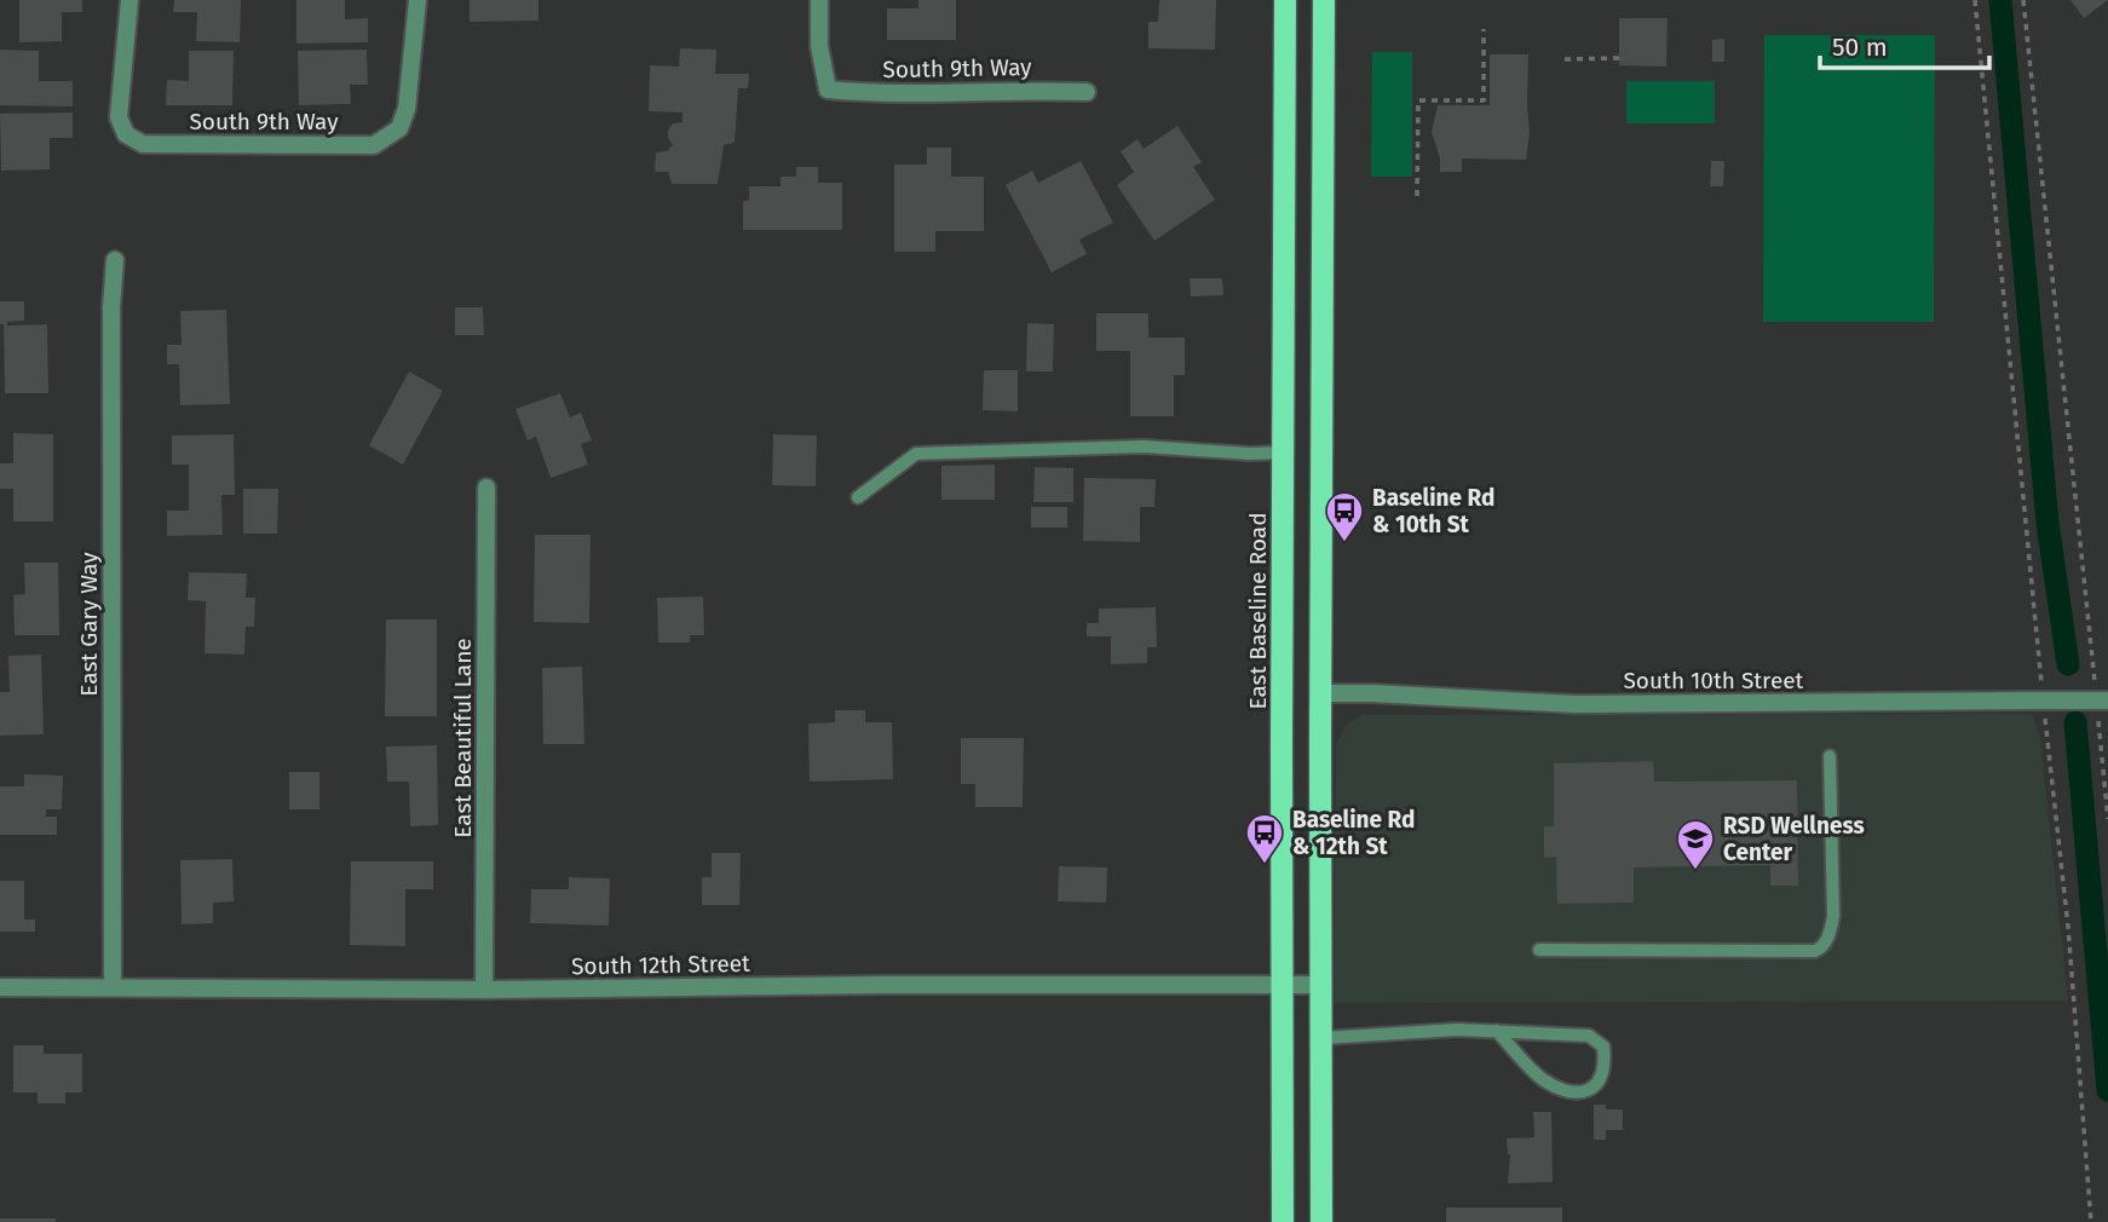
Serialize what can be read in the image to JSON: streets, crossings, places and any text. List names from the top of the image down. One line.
{"streets":{"main road":["East Baseline Road"],"street":["South 9th Way","East Gary Way","South 10th Street","East Beautiful Lane","South 12th Street"]},"crossings":[["East Baseline Road","South 12th Street"],["East Gary Way","South 12th Street"],["East Beautiful Lane","South 12th Street"]],"places":{"bus stop":["Baseline Rd & 10th St","Baseline Rd & 12th St"],"school or university":["RSD Wellness Center"]},"scale_bar":"50 m"}
